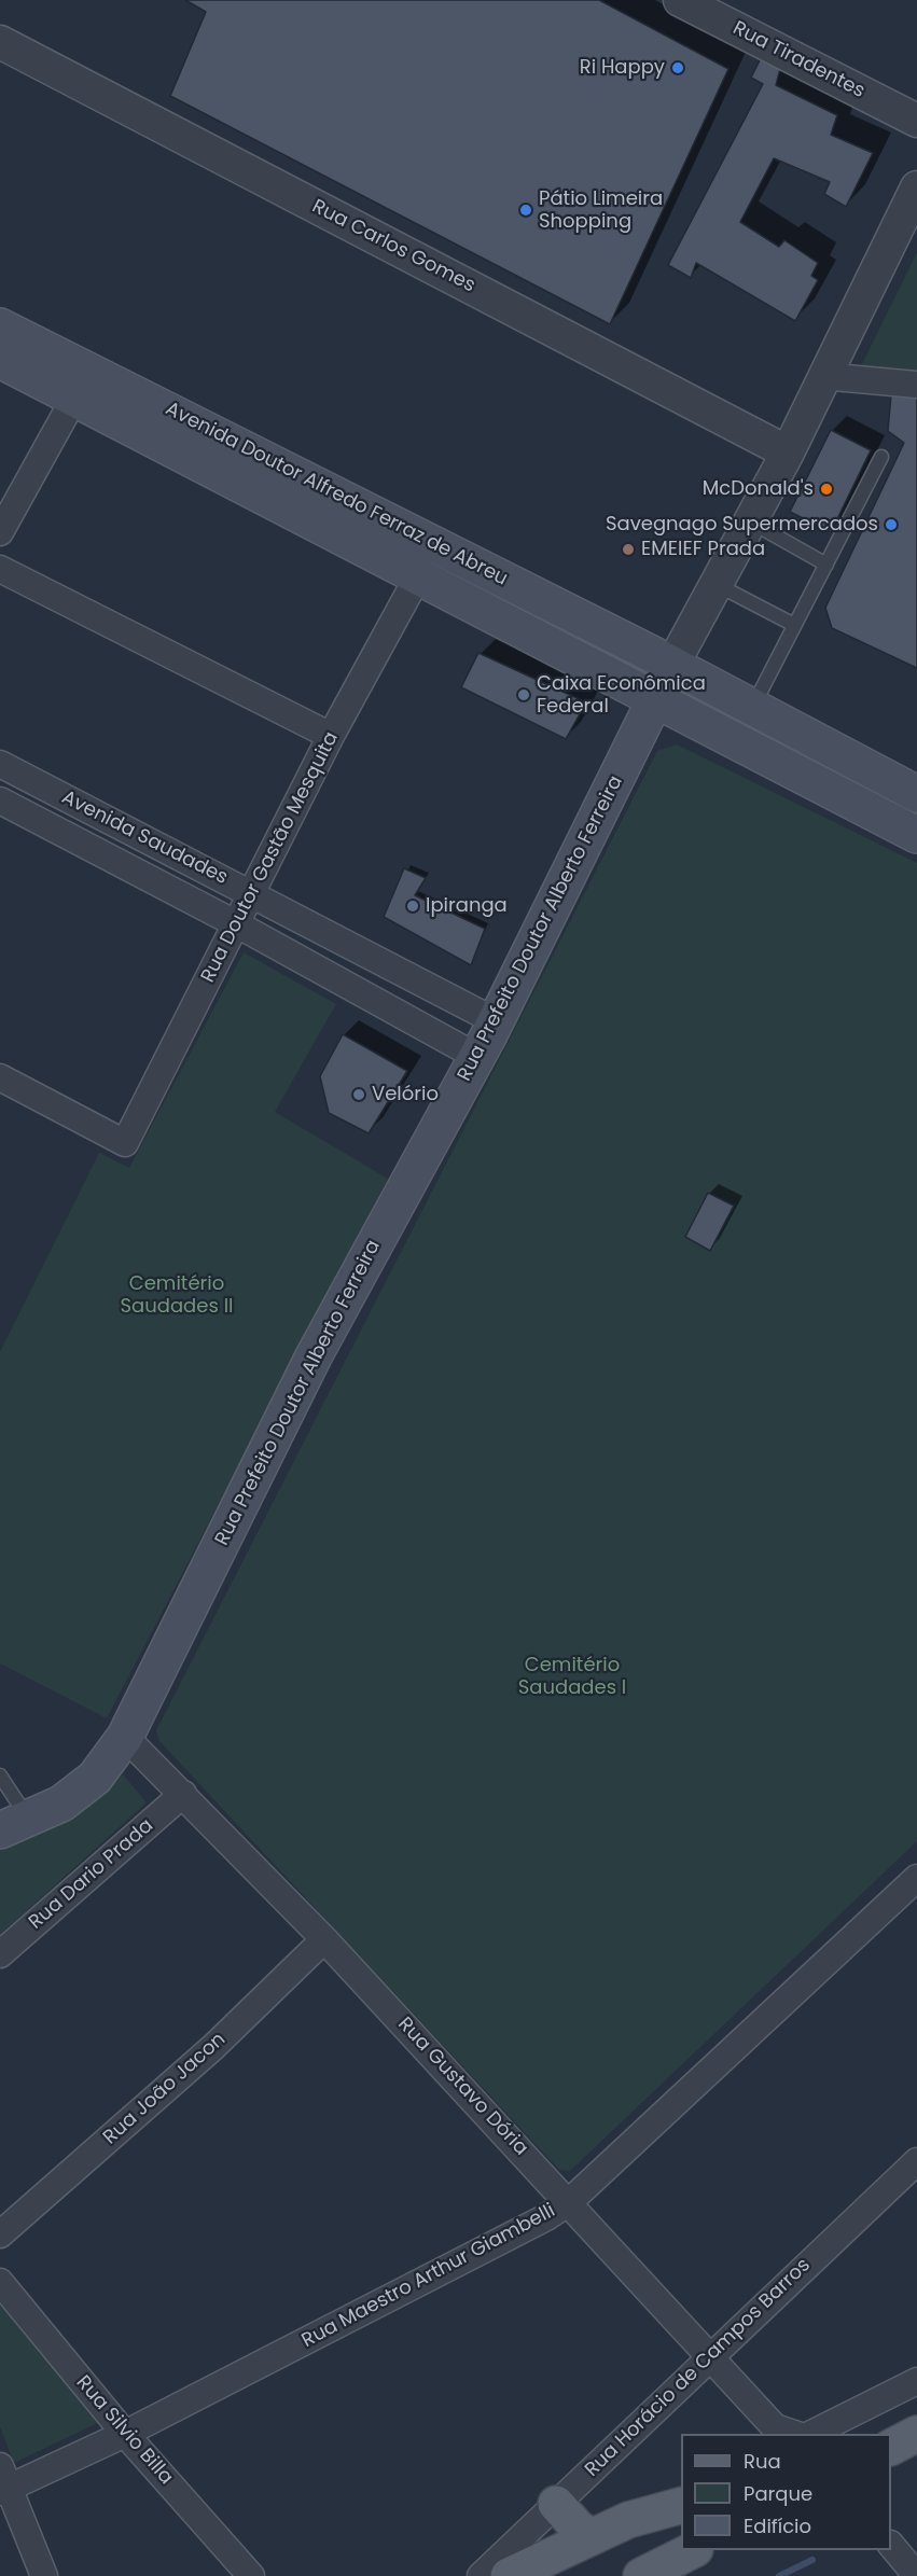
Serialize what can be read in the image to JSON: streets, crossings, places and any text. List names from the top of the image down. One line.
{"streets":{"main road":["Avenida Doutor Alfredo Ferraz de Abreu","Rua Prefeito Doutor Alberto Ferreira"],"street":["Rua Tiradentes","Rua Carlos Gomes","Avenida Saudades","Rua Doutor Gastão Mesquita","Rua Dario Prada","Rua Gustavo Dória","Rua João Jacon","Rua Maestro Arthur Giambelli","Rua Horácio de Campos Barros","Rua Silvio Billa"]},"crossings":[["Rua Carlos Gomes","Rua Prefeito Doutor Alberto Ferreira"],["Avenida Doutor Alfredo Ferraz de Abreu","Rua Doutor Gastão Mesquita"],["Avenida Doutor Alfredo Ferraz de Abreu","Rua Prefeito Doutor Alberto Ferreira"],["Avenida Saudades","Rua Doutor Gastão Mesquita"],["Avenida Saudades","Rua Prefeito Doutor Alberto Ferreira"],["Rua Prefeito Doutor Alberto Ferreira","Rua Gustavo Dória"],["Rua Dario Prada","Rua Gustavo Dória"],["Rua Gustavo Dória","Rua João Jacon"],["Rua Gustavo Dória","Rua Maestro Arthur Giambelli"],["Rua Gustavo Dória","Rua Horácio de Campos Barros"],["Rua Maestro Arthur Giambelli","Rua Silvio Billa"]],"parks":["Cemitério Saudades II","Cemitério Saudades I"],"places":["Ri Happy","Pátio Limeira Shopping","McDonald's","Savegnago Supermercados","EMEIEF Prada","Caixa Econômica Federal","Ipiranga","Velório"],"legend":["Rua","Parque","Edifício"]}
